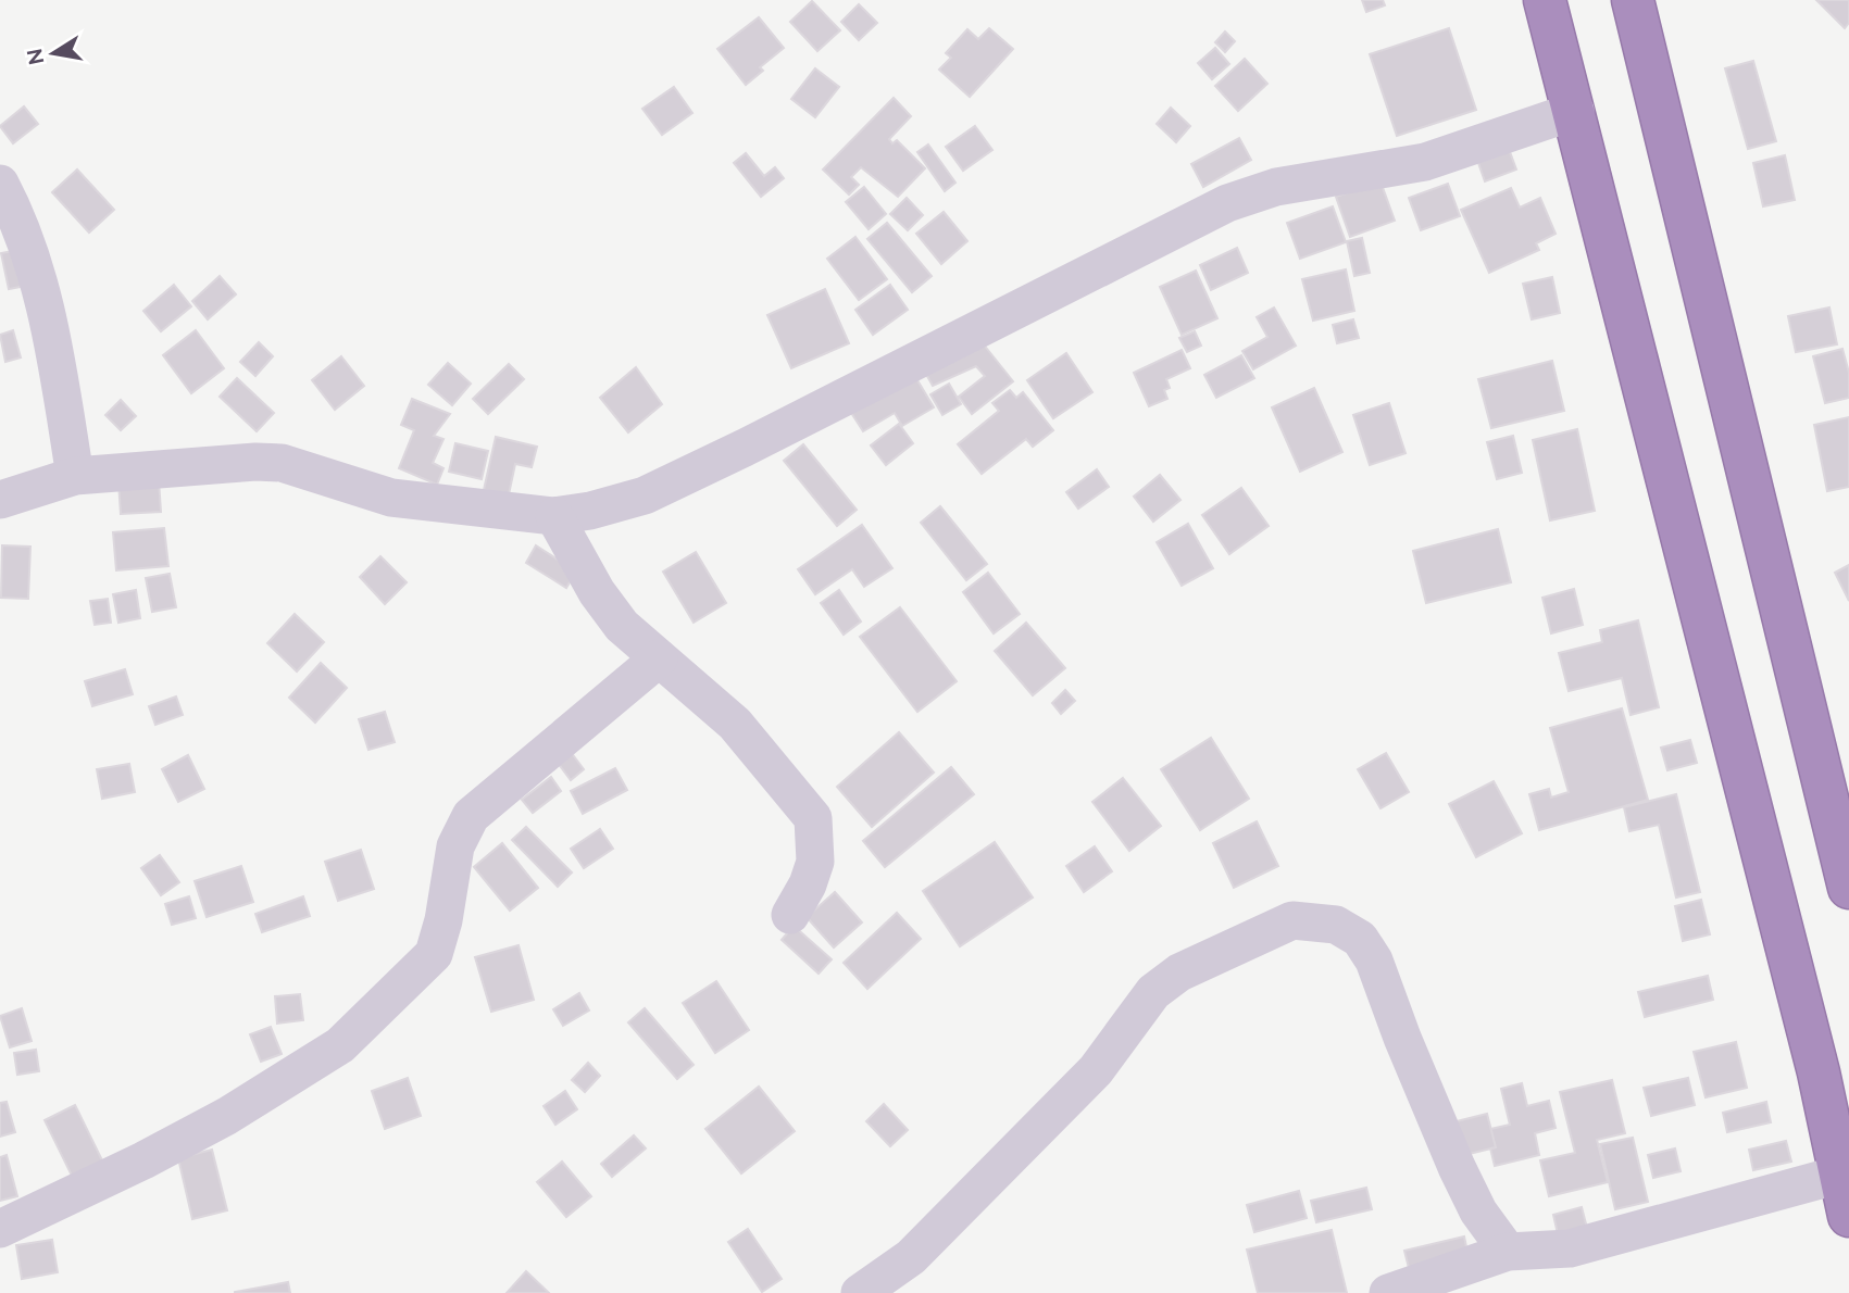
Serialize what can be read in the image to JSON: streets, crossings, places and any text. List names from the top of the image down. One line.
{"north":"left"}
